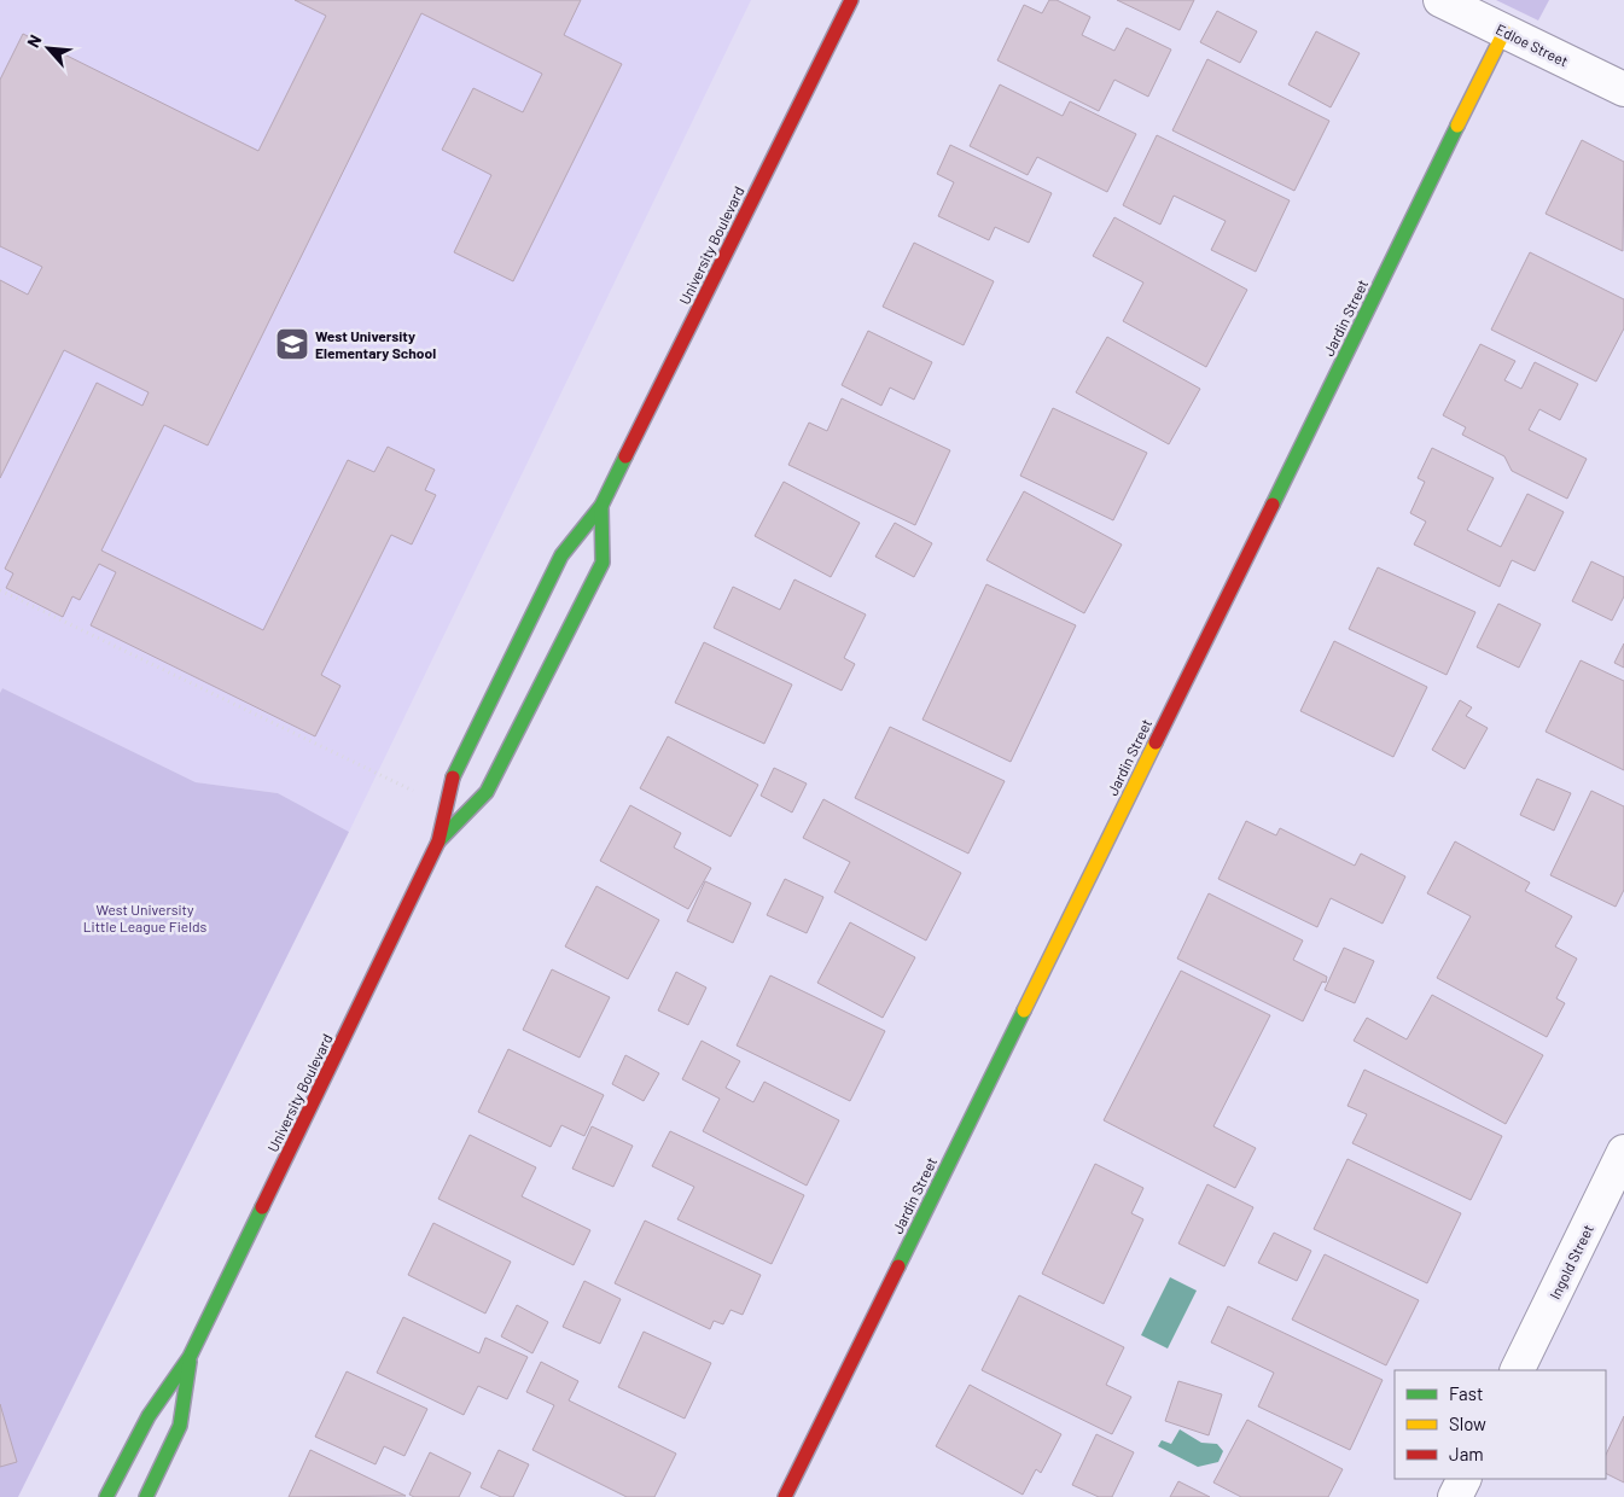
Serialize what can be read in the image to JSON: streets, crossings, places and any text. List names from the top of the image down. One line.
{"streets":{"street":["Edloe Street","University Boulevard","Jardin Street","Ingold Street"]},"crossings":[["Edloe Street","Jardin Street"]],"parks":["West University Little League Fields"],"places":{"school or university":["West University Elementary School"]},"legend":["Fast","Slow","Jam"],"north":"top left"}
